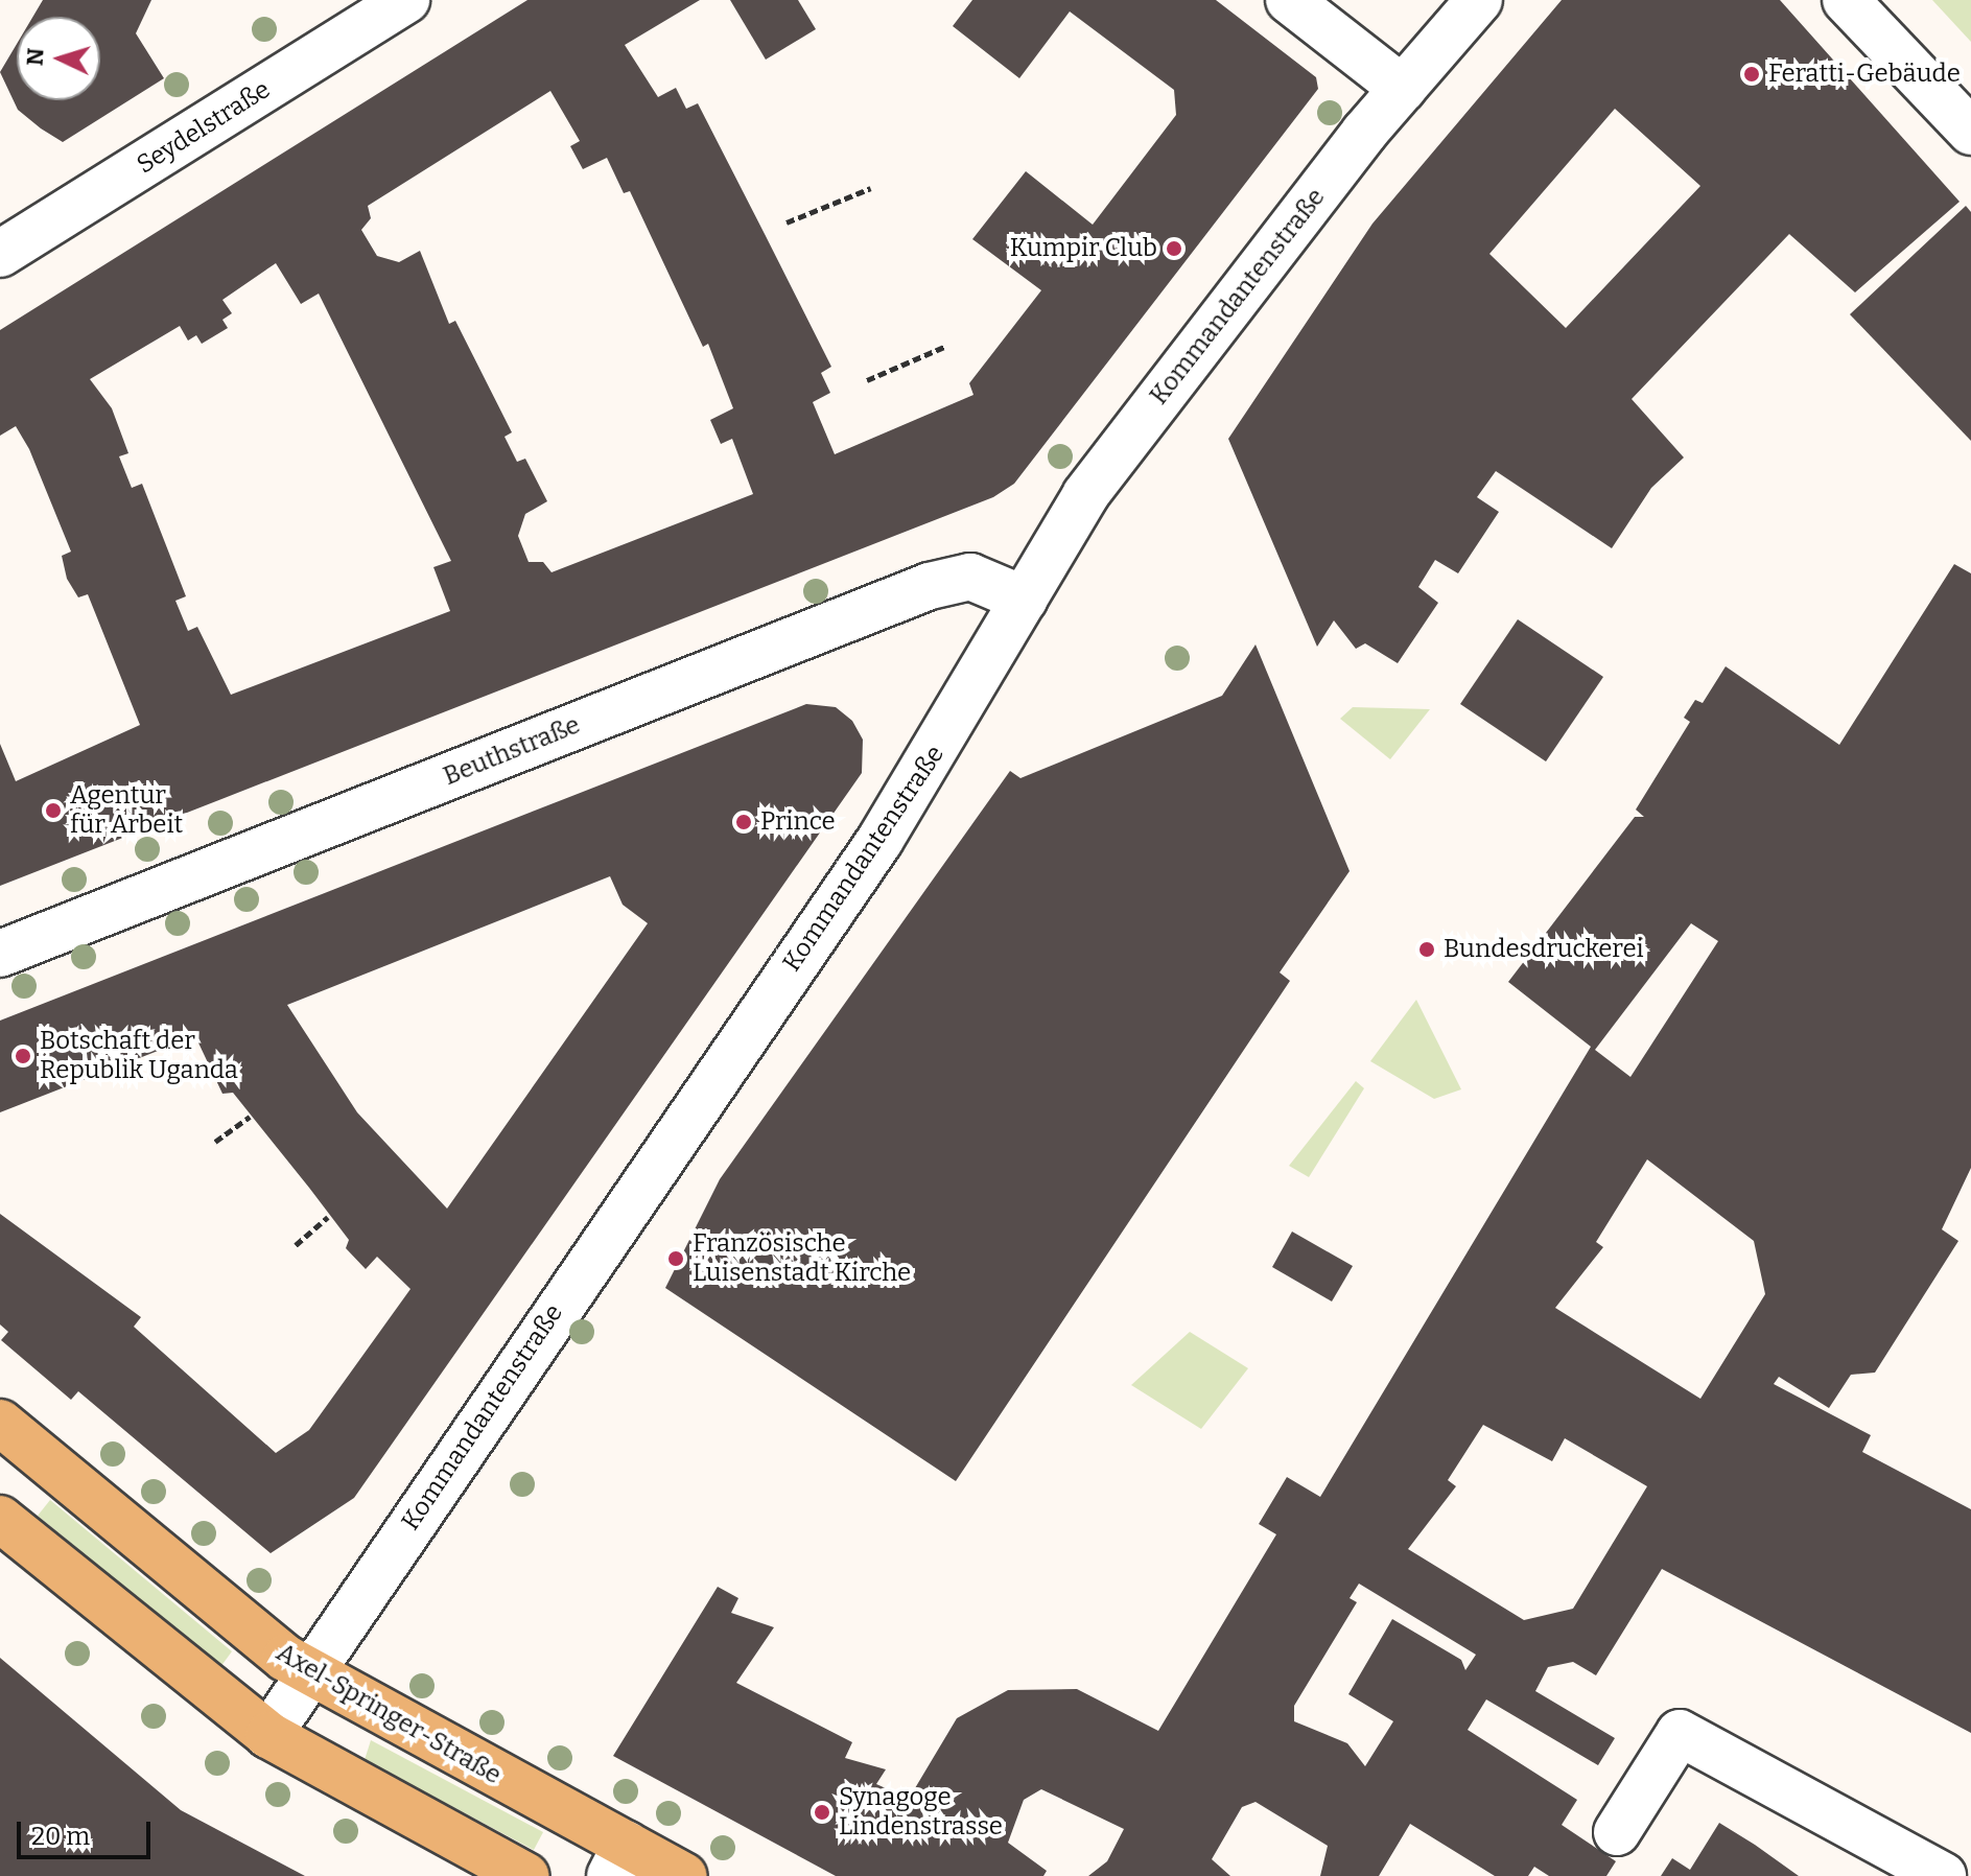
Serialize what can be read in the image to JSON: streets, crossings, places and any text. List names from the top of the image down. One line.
{"streets":{"main road":["Axel-Springer-Straße"],"street":["Seydelstraße","Kommandantenstraße","Beuthstraße"]},"crossings":[["Kommandantenstraße","Beuthstraße"],["Kommandantenstraße","Axel-Springer-Straße"]],"places":["Feratti-Gebäude","Kumpir Club","Agentur für Arbeit","Prince","Bundesdruckerei","Botschaft der Republik Uganda","Französische Luisenstadt Kirche","Synagoge Lindenstrasse"],"scale_bar":"20 m","north":"left"}
